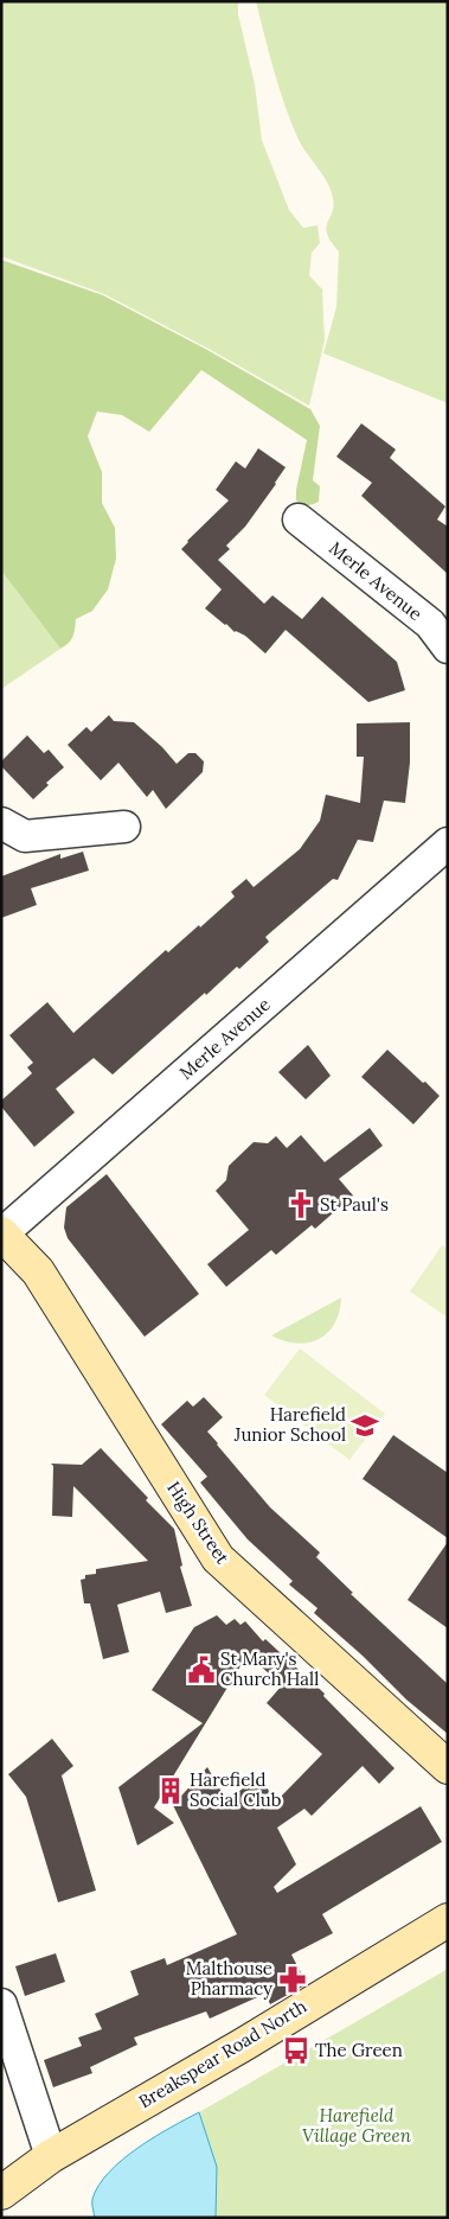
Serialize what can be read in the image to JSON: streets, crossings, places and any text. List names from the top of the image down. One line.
{"streets":{"street":["Merle Avenue","High Street","Breakspear Road North"]},"crossings":[["Merle Avenue","High Street"]],"parks":["Harefield Village Green"],"places":{"church":["St Paul's"],"school or university":["Harefield Junior School"],"public building":["St Mary's Church Hall"],"building":["Harefield Social Club"],"pharmacy":["Malthouse Pharmacy"],"bus stop":["The Green"]}}
